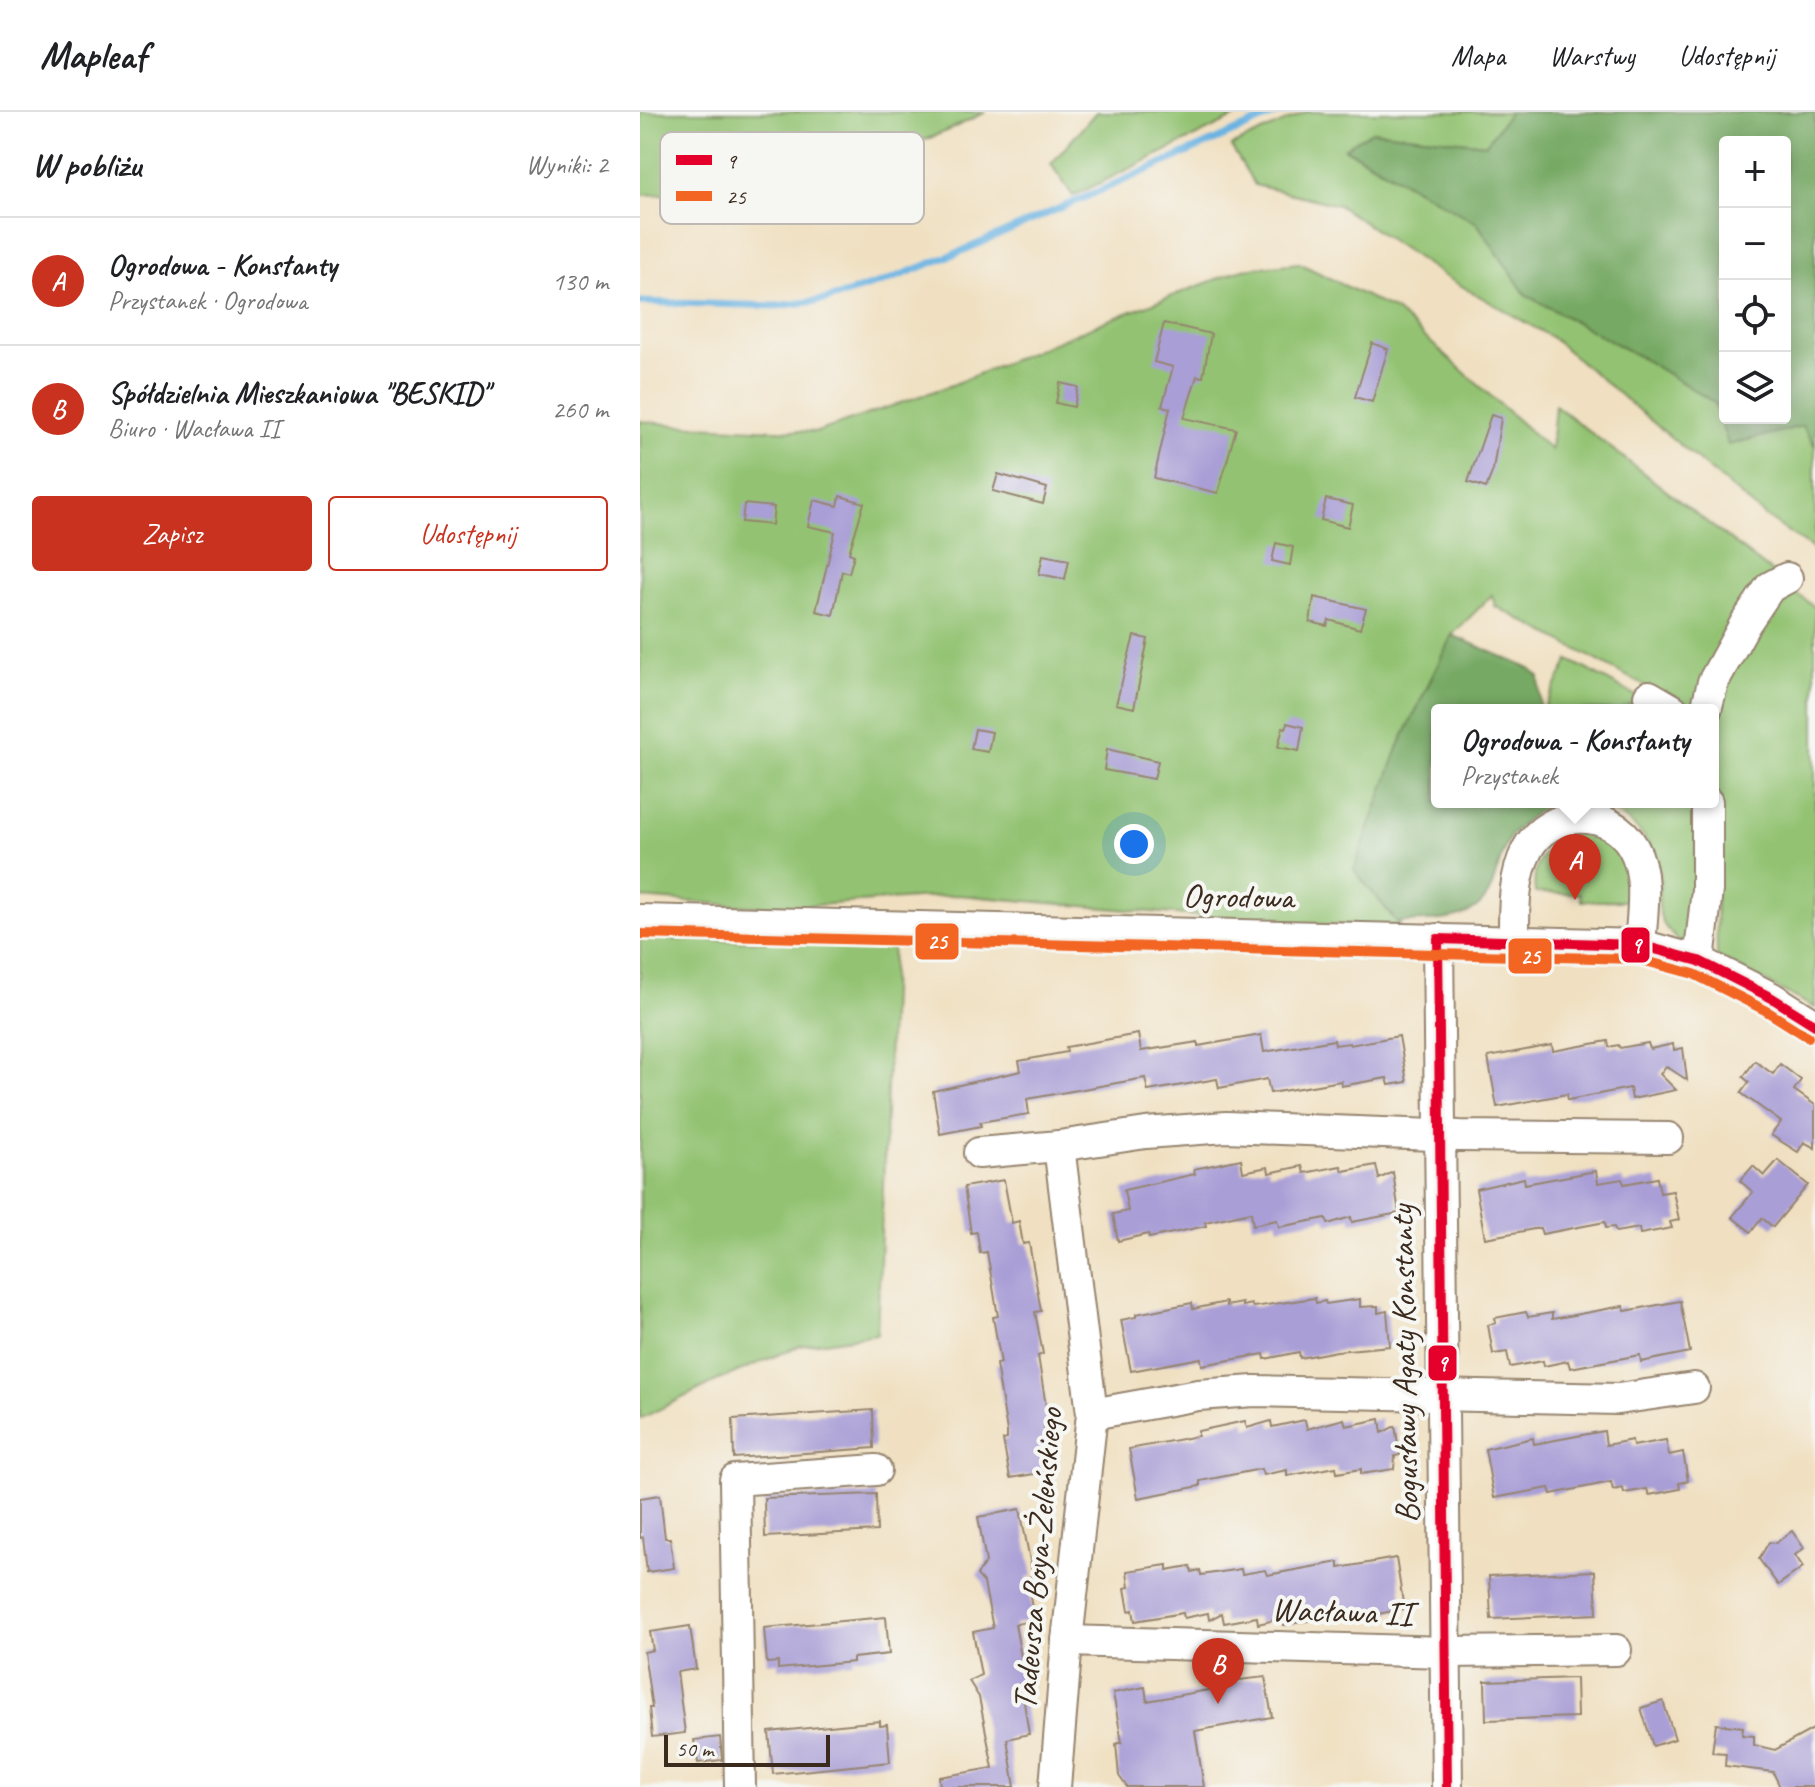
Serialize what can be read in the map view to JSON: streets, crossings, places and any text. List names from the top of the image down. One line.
{"streets":{"street":["Ogrodowa","Bogusławy Agaty Konstanty","Tadeusza Boya-Żeleńskiego","Wacława II"]},"crossings":[["Ogrodowa","Bogusławy Agaty Konstanty"],["Bogusławy Agaty Konstanty","Wacława II"],["Tadeusza Boya-Żeleńskiego","Wacława II"]],"lines":["transit line 25","transit line 9"],"legend":["9","25"],"scale_bar":"50 m","page":{"header":"Mapleaf","nav":["Mapa","Warstwy","Udostępnij"],"heading":["W pobliżu","Wyniki: 2"],"map_buttons":["+","−"],"list":[{"mark":"A","name":"Ogrodowa - Konstanty","note":"Przystanek · Ogrodowa","value":"130 m"},{"mark":"B","name":"Spółdzielnia Mieszkaniowa \"BESKID\"","note":"Biuro · Wacława II","value":"260 m"}],"buttons":["Zapisz","Udostępnij"],"popup":["Ogrodowa - Konstanty","Przystanek"],"pins":["A","B"],"scale":"50 m"}}
